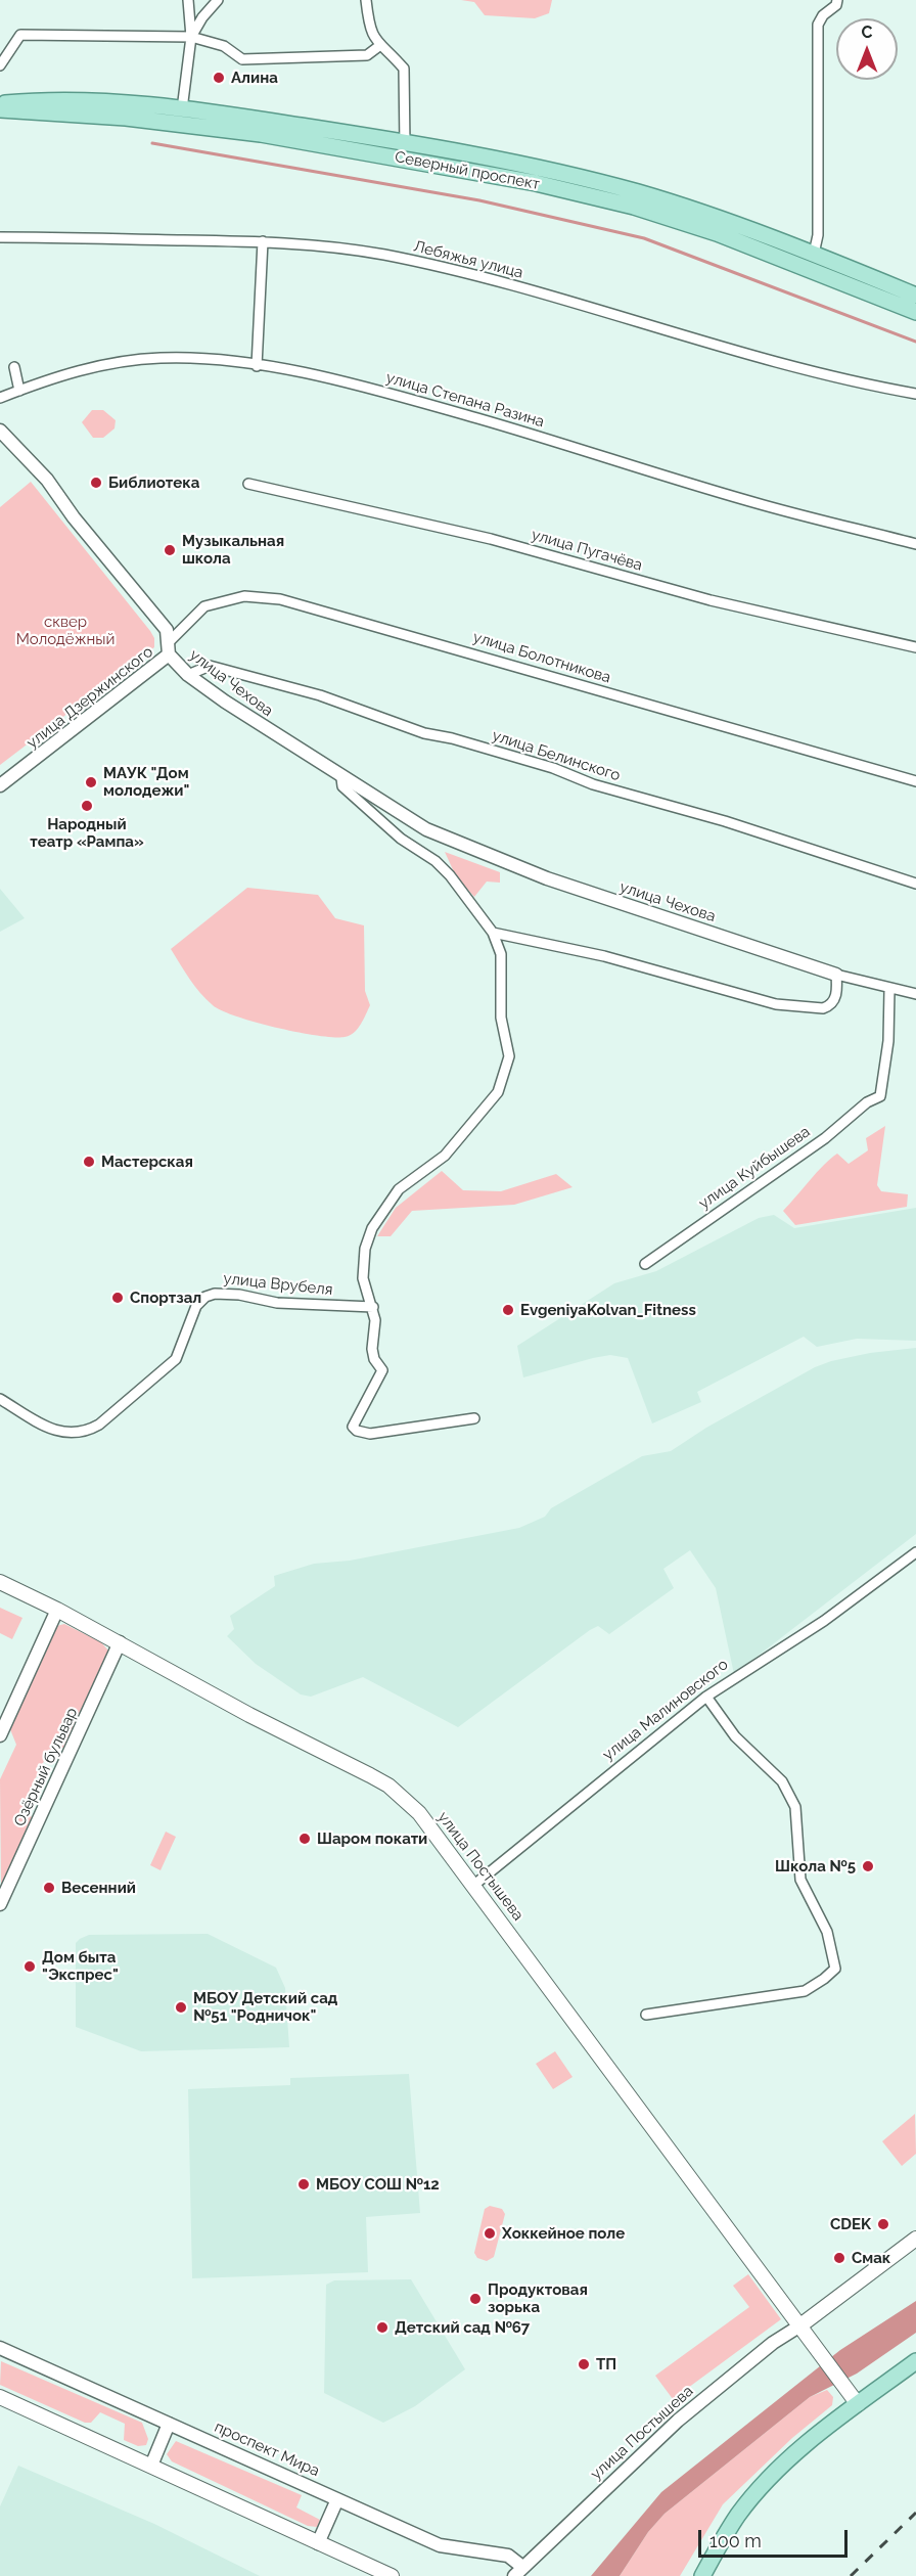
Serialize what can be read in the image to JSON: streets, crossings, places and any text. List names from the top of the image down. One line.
{"streets":{"main road":["Северный проспект","улица Постышева"],"street":["Лебяжья улица","улица Степана Разина","улица Пугачёва","улица Болотникова","улица Чехова","улица Дзержинского","улица Белинского","улица Куйбышева","улица Врубеля","улица Малиновского","Озёрный бульвар","проспект Мира"]},"crossings":[["улица Болотникова","улица Чехова"],["улица Болотникова","улица Дзержинского"],["улица Чехова","улица Дзержинского"],["улица Чехова","улица Белинского"],["улица Малиновского","улица Постышева"],["Озёрный бульвар","улица Постышева"],["улица Постышева","проспект Мира"]],"parks":["сквер Молодёжный"],"places":["Алина","Библиотека","Музыкальная школа","МАУК \"Дом молодежи\"","Народный театр «Рампа»","Мастерская","Спортзал","EvgeniyaKolvan_Fitness","Шаром покати","Школа №5","Весенний","Дом быта \"Экспрес\"","МБОУ Детский сад №51 \"Родничок\"","МБОУ СОШ №12","CDEK","Хоккейное поле","Смак","Продуктовая зорька","Детский сад №67","ТП"],"scale_bar":"100 m","north":"top"}
